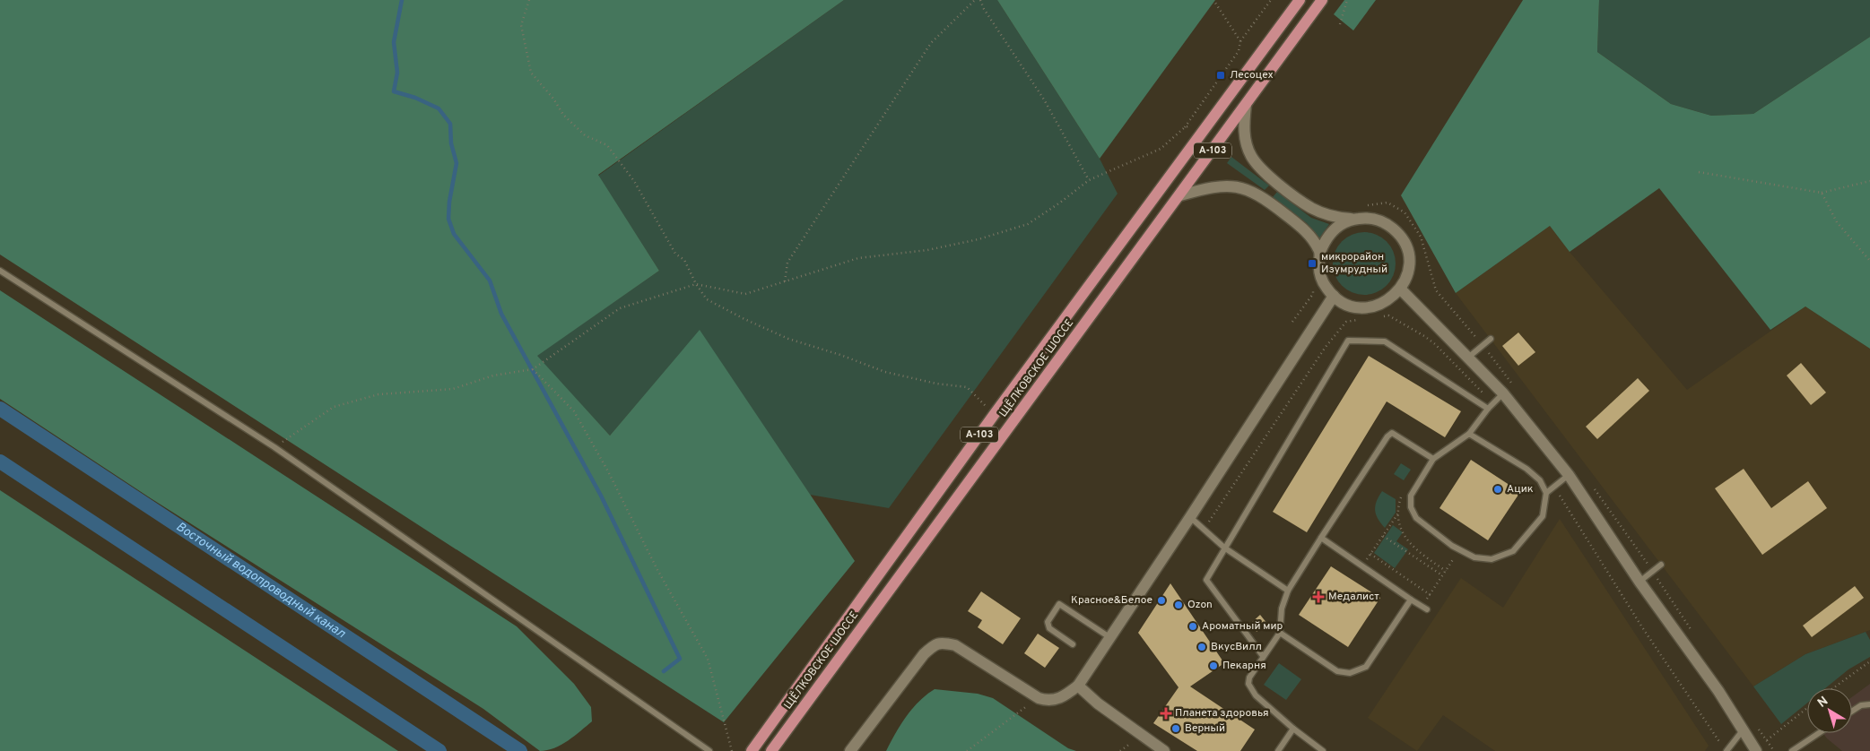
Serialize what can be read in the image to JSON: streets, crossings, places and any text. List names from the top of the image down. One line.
{"streets":{"main road":["А-103","ЩЁЛКОВСКОЕ ШОССЕ"]},"water":["Восточный водопроводный канал"],"places":{"transit":["Лесоцех","микрорайон Изумрудный"],"other":["Ацик","Красное&Белое","Ozon","Ароматный мир","ВкусВилл","Пекарня","Верный"],"health":["Медалист","Планета здоровья"]},"north":"top left"}
